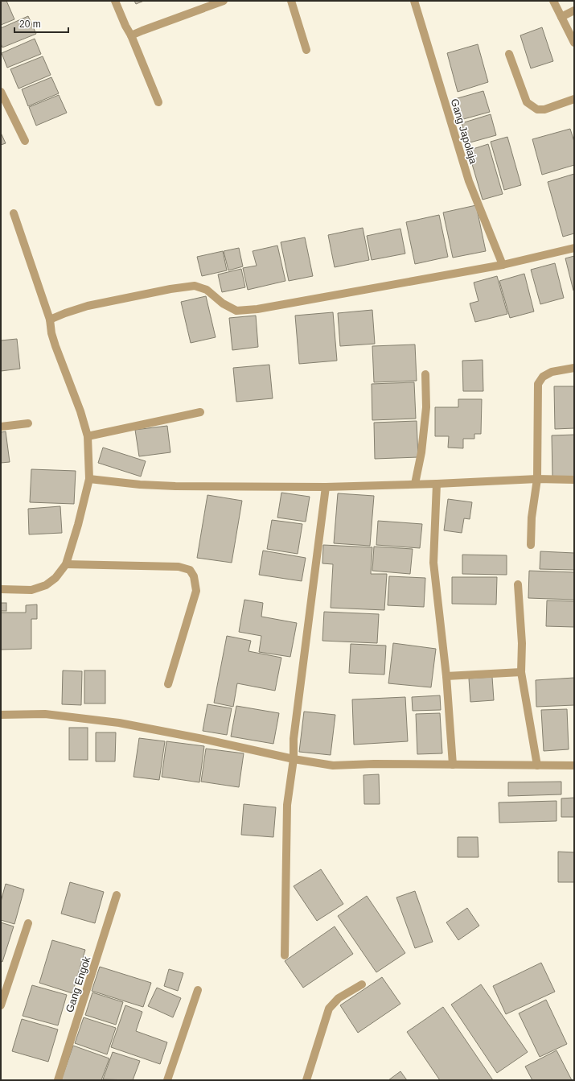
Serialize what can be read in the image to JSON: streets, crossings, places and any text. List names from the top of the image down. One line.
{"streets":{"street":["Gang Japolaja","Gang Engok"]},"scale_bar":"20 m"}
